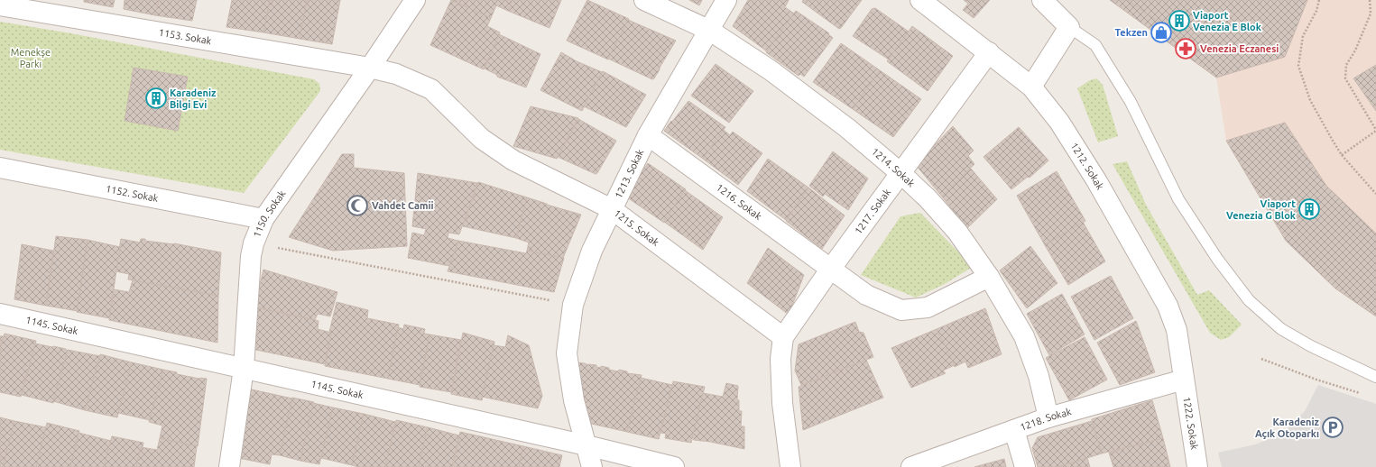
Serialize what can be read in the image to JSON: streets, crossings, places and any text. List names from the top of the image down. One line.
{"streets":{"street":["1153. Sokak","1212. Sokak","1214. Sokak","1213. Sokak","1152. Sokak","1216. Sokak","1217. Sokak","1150. Sokak","1215. Sokak","1145. Sokak","1218. Sokak","1222. Sokak"]},"crossings":[["1153. Sokak","1150. Sokak"],["1153. Sokak","1215. Sokak"],["1212. Sokak","1217. Sokak"],["1212. Sokak","1218. Sokak"],["1212. Sokak","1222. Sokak"],["1214. Sokak","1213. Sokak"],["1214. Sokak","1216. Sokak"],["1214. Sokak","1217. Sokak"],["1214. Sokak","1218. Sokak"],["1213. Sokak","1216. Sokak"],["1213. Sokak","1215. Sokak"],["1213. Sokak","1145. Sokak"],["1152. Sokak","1150. Sokak"],["1216. Sokak","1217. Sokak"],["1217. Sokak","1215. Sokak"],["1150. Sokak","1215. Sokak"],["1150. Sokak","1145. Sokak"],["1218. Sokak","1222. Sokak"]],"parks":["Menekşe Parkı"],"places":{"building":["Viaport Venezia E Blok","Karadeniz Bilgi Evi","Viaport Venezia G Blok"],"shop":["Tekzen"],"pharmacy":["Venezia Eczanesi"],"mosque":["Vahdet Camii"],"parking":["Karadeniz Açık Otoparkı"]}}
